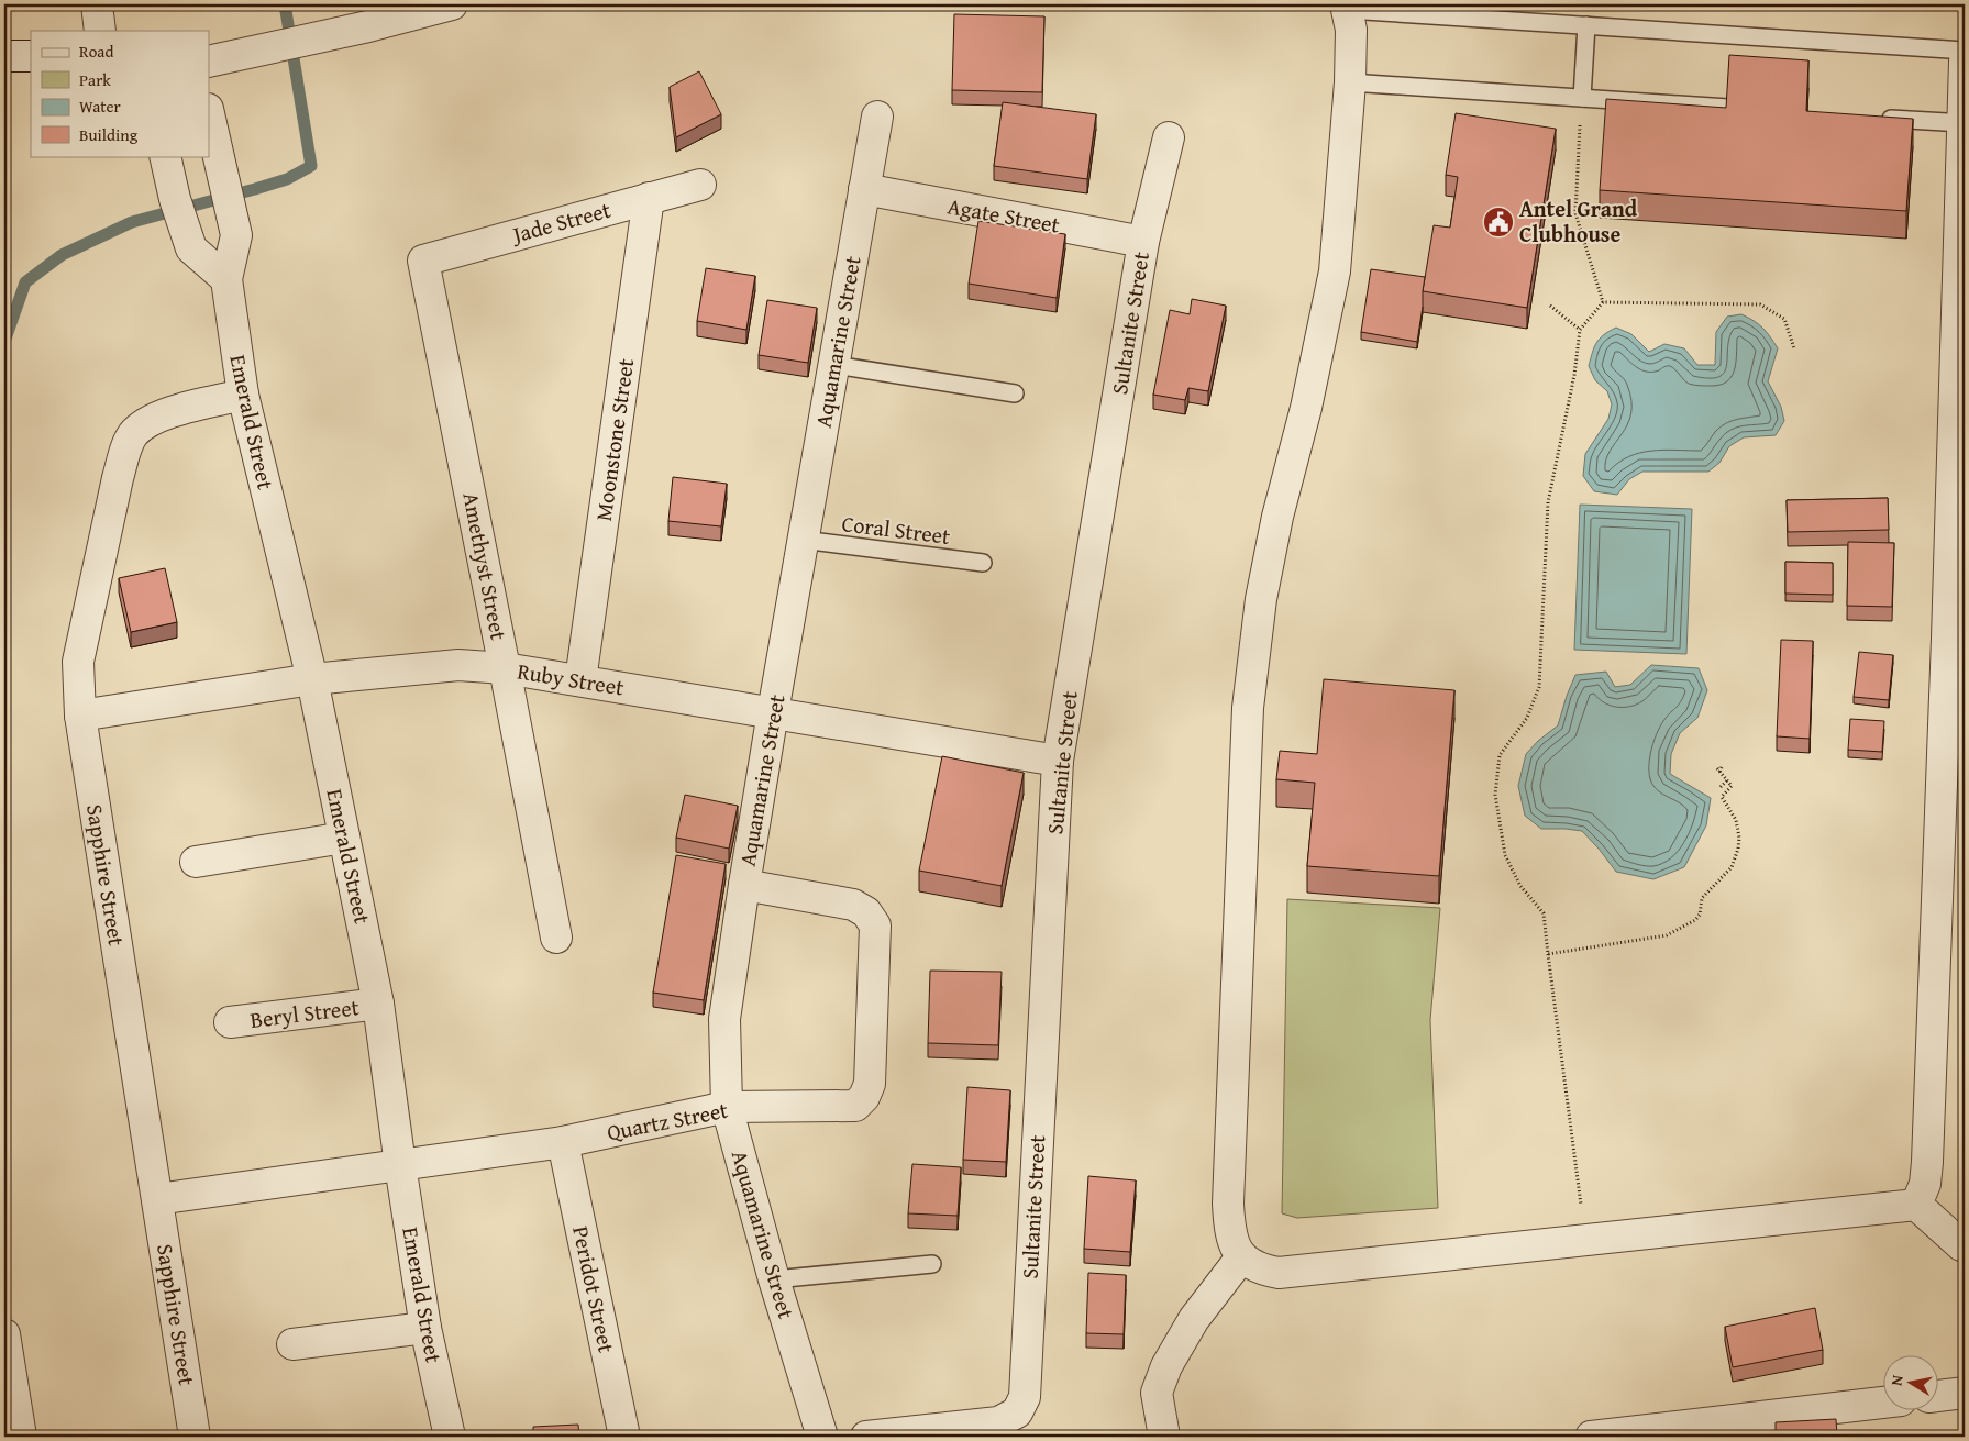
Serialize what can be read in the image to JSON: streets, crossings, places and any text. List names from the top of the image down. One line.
{"streets":{"street":["Agate Street","Jade Street","Sultanite Street","Aquamarine Street","Emerald Street","Moonstone Street","Amethyst Street","Ruby Street","Sapphire Street","Beryl Street","Quartz Street","Peridot Street"],"lane":["Coral Street"]},"crossings":[["Agate Street","Sultanite Street"],["Agate Street","Aquamarine Street"],["Jade Street","Moonstone Street"],["Jade Street","Amethyst Street"],["Sultanite Street","Ruby Street"],["Aquamarine Street","Coral Street"],["Aquamarine Street","Ruby Street"],["Aquamarine Street","Quartz Street"],["Emerald Street","Ruby Street"],["Emerald Street","Sapphire Street"],["Emerald Street","Beryl Street"],["Emerald Street","Quartz Street"],["Moonstone Street","Ruby Street"],["Amethyst Street","Ruby Street"],["Ruby Street","Sapphire Street"],["Sapphire Street","Quartz Street"],["Quartz Street","Peridot Street"]],"places":{"public building":["Antel Grand Clubhouse"]},"legend":["Road","Park","Water","Building"],"north":"left"}
